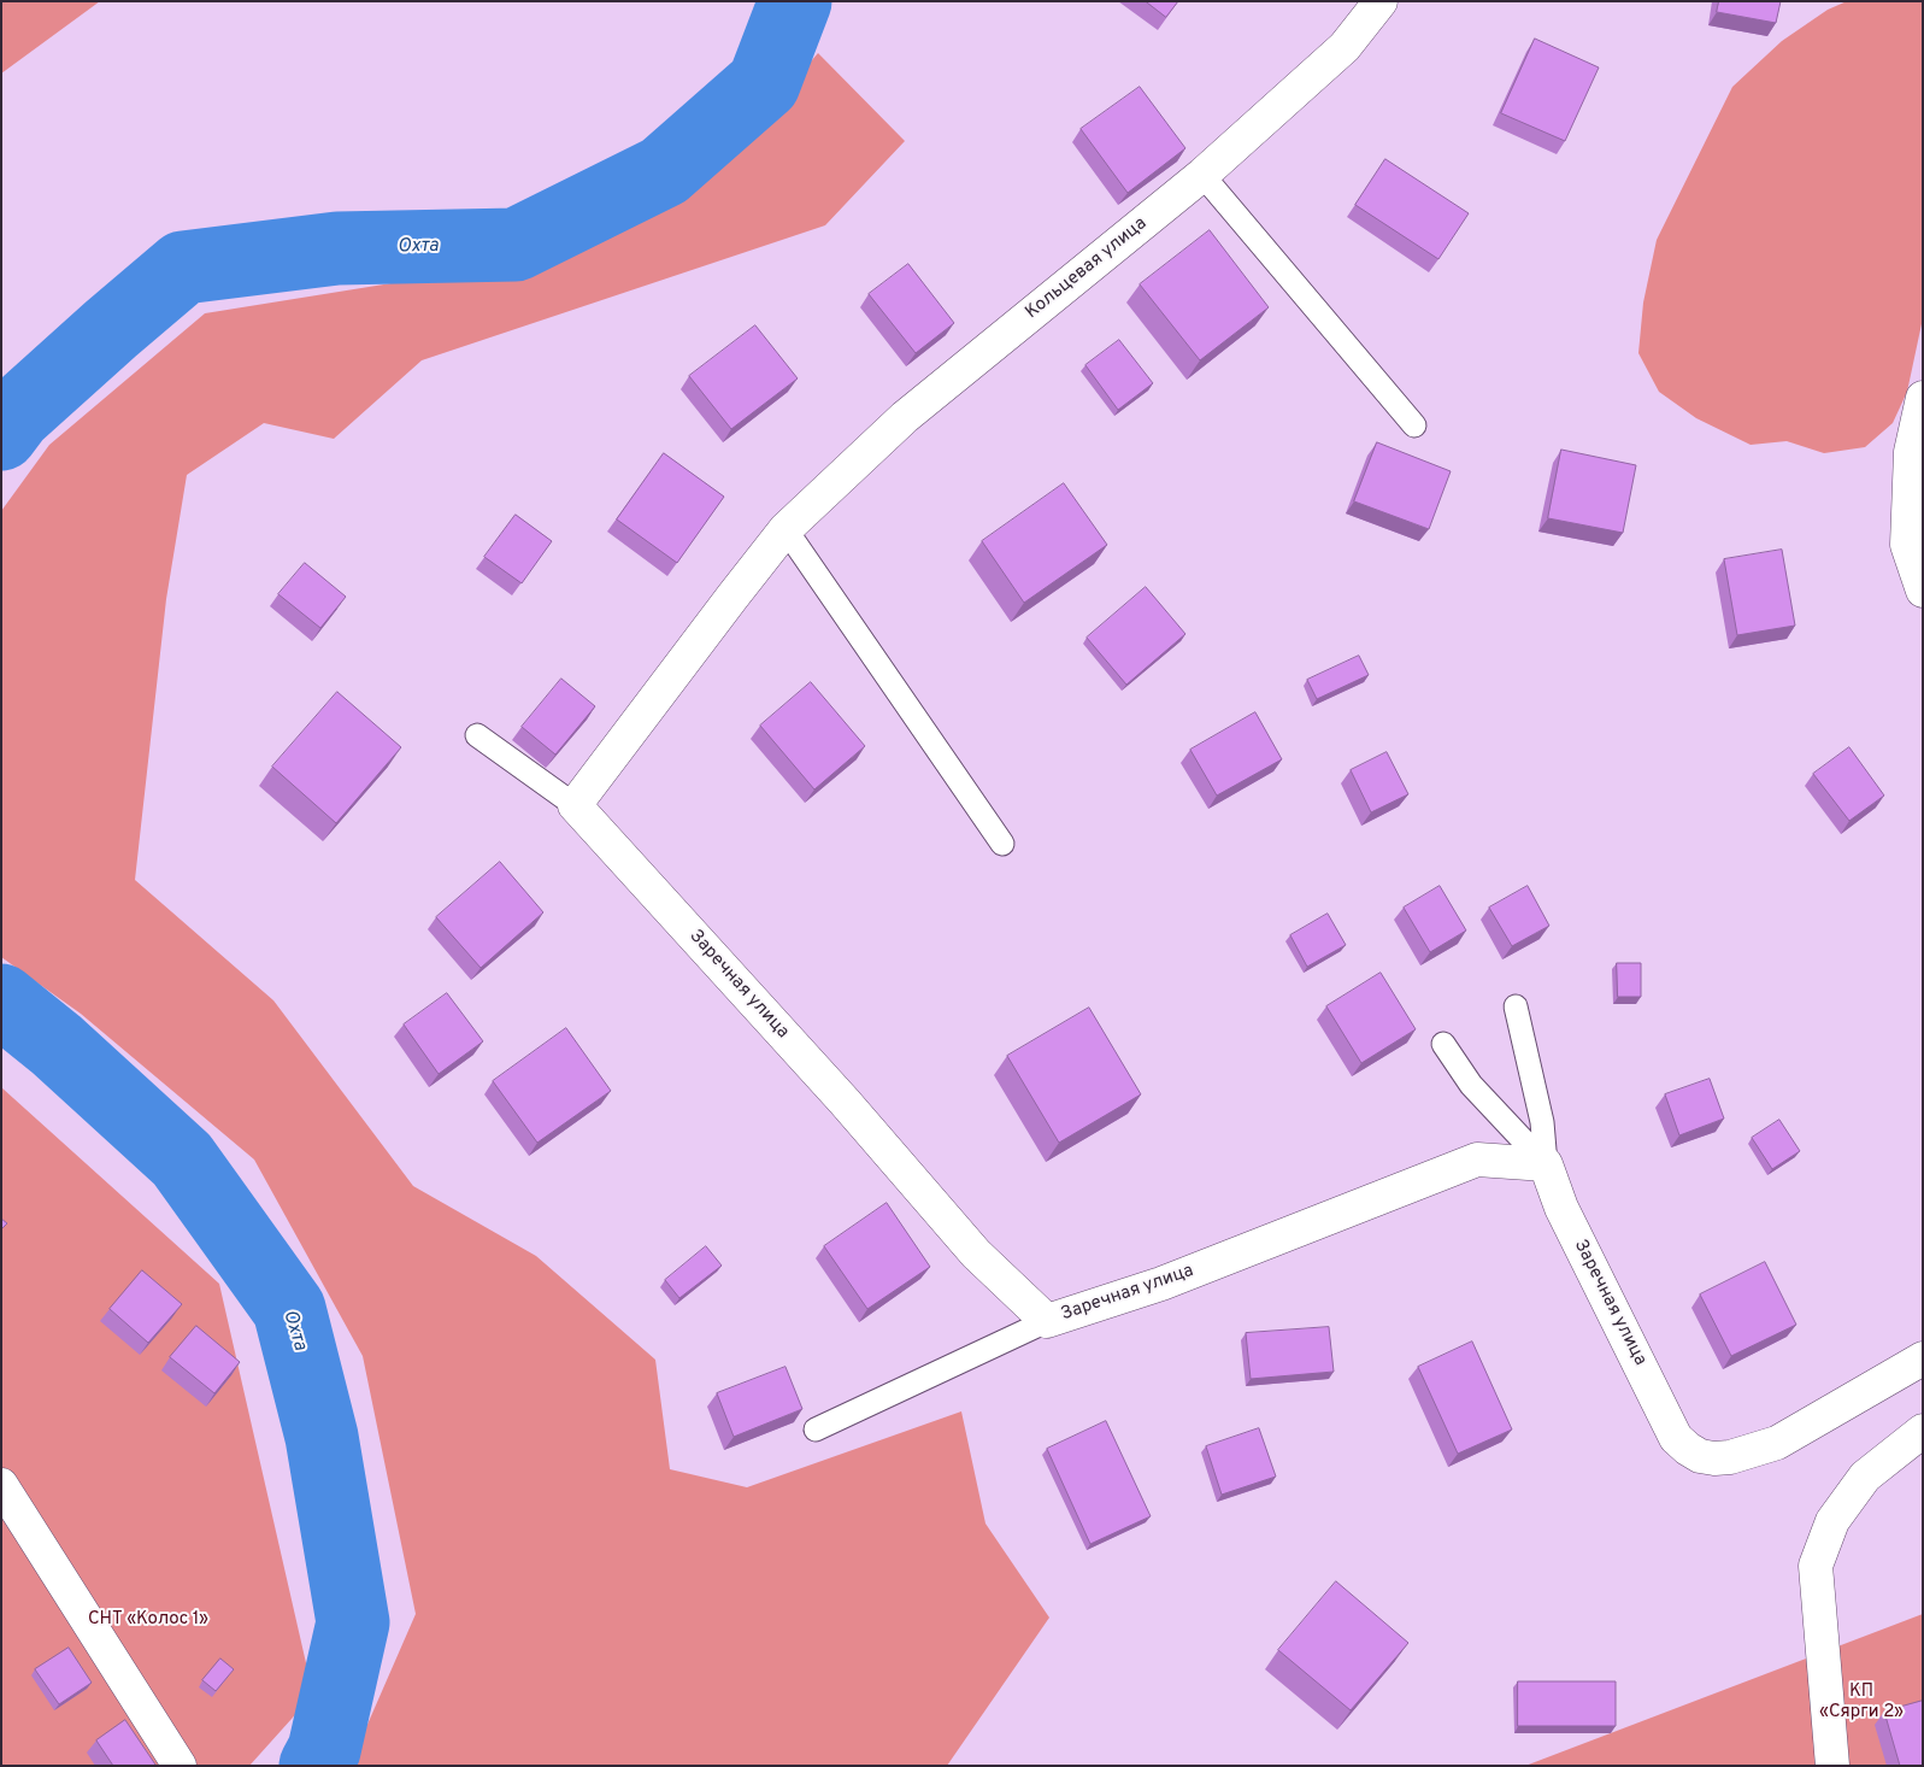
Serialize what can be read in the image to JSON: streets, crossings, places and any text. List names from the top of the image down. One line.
{"streets":{"street":["Кольцевая улица","Заречная улица"]},"water":["Охта"],"parks":["СНТ «Колос 1»","КП «Сярги 2»"]}
